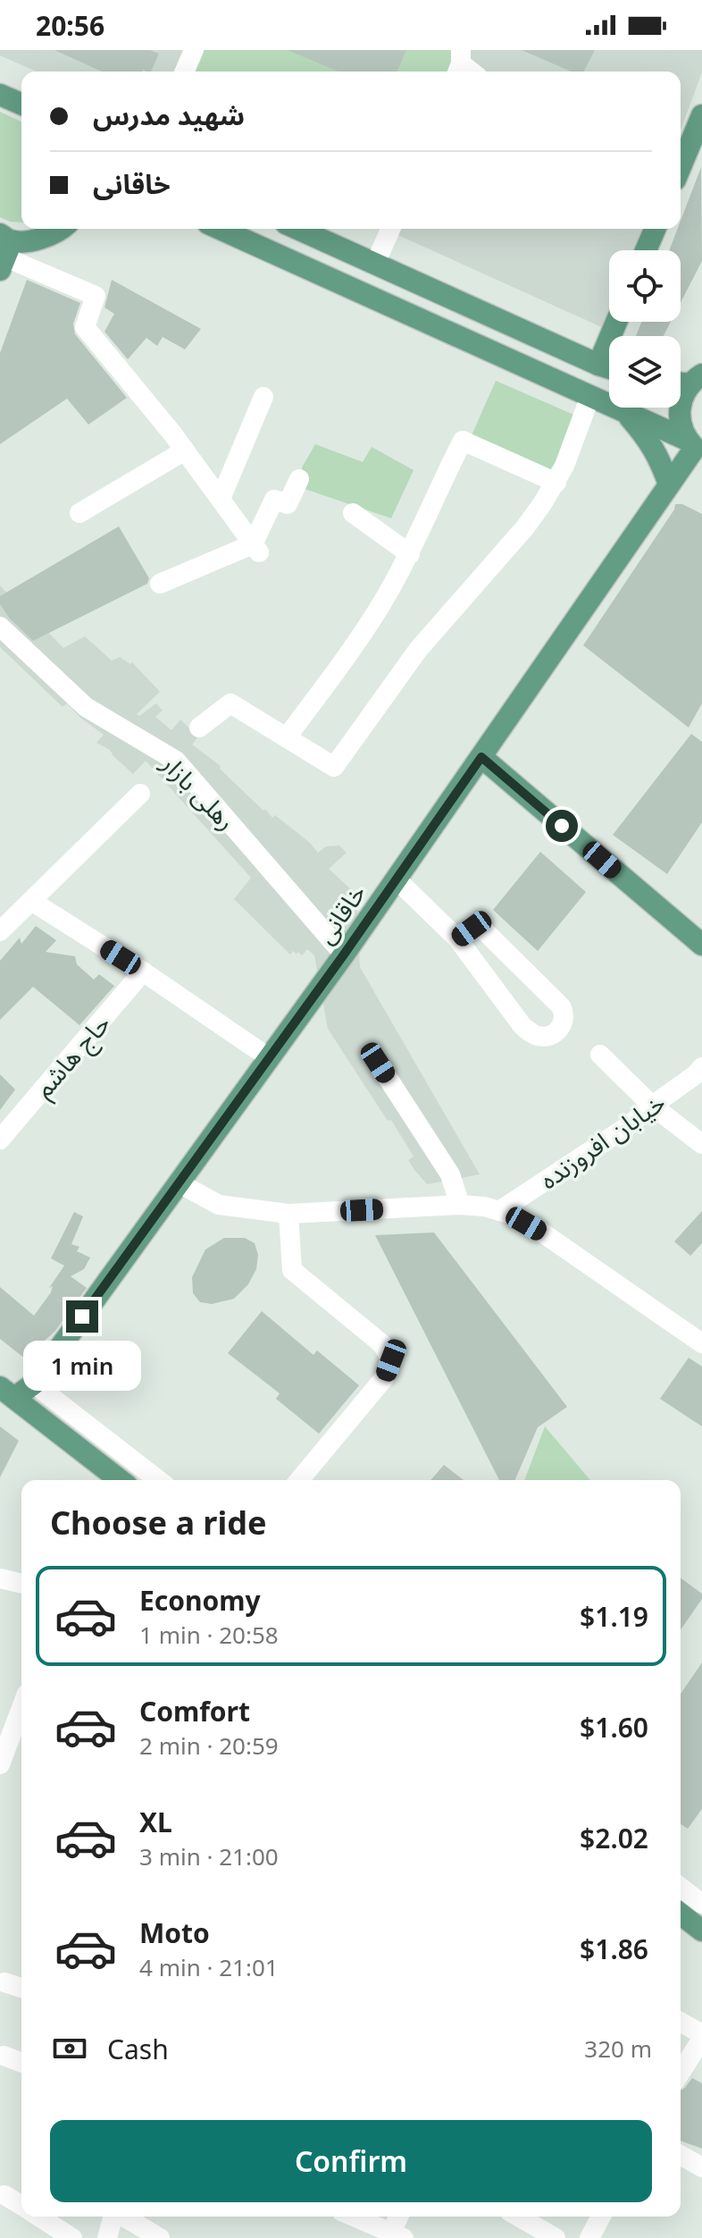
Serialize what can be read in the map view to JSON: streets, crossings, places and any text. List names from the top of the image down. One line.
{"streets":{"main road":["خاقانی"],"street":["رهلی بازار","حاج هاشم","خیابان افروزنده"]},"crossings":[["رهلی بازار","خاقانی"]],"page":{"status":"20:56","banner":["شهید مدرس","خاقانی"],"bubble":"1 min","heading":"Choose a ride","list":[{"name":"Economy","note":"1 min · 20:58","value":"$1.19"},{"name":"Comfort","note":"2 min · 20:59","value":"$1.60"},{"name":"XL","note":"3 min · 21:00","value":"$2.02"},{"name":"Moto","note":"4 min · 21:01","value":"$1.86"}],"pay":["Cash","320 m"],"buttons":"Confirm"}}
